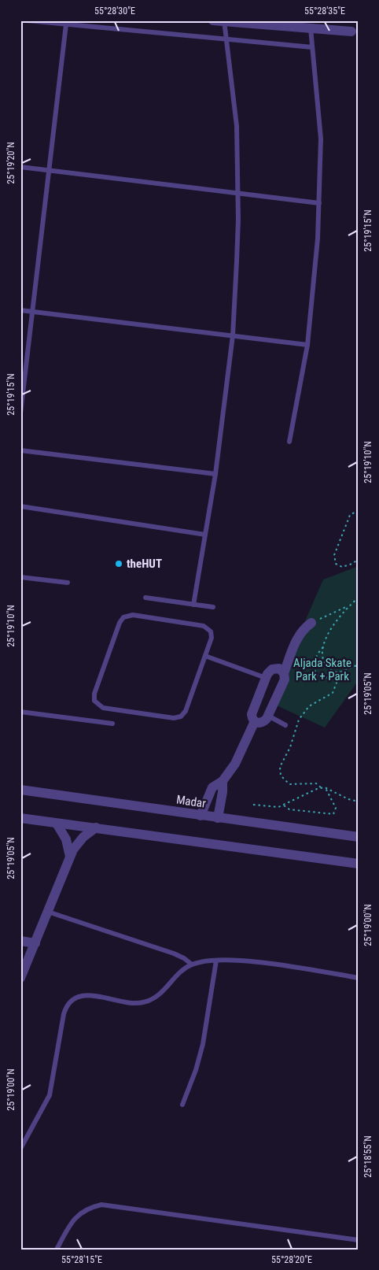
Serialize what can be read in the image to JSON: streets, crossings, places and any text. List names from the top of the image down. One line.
{"streets":{"street":["Madar"]},"parks":["Aljada Skate Park + Park"],"places":["theHUT"],"coordinates":["55°28'30\"E","55°28'35\"E","25°19'20\"N","25°19'15\"N","25°19'10\"N","25°19'05\"N","25°19'00\"N","25°18'55\"N","55°28'15\"E","55°28'20\"E"]}
